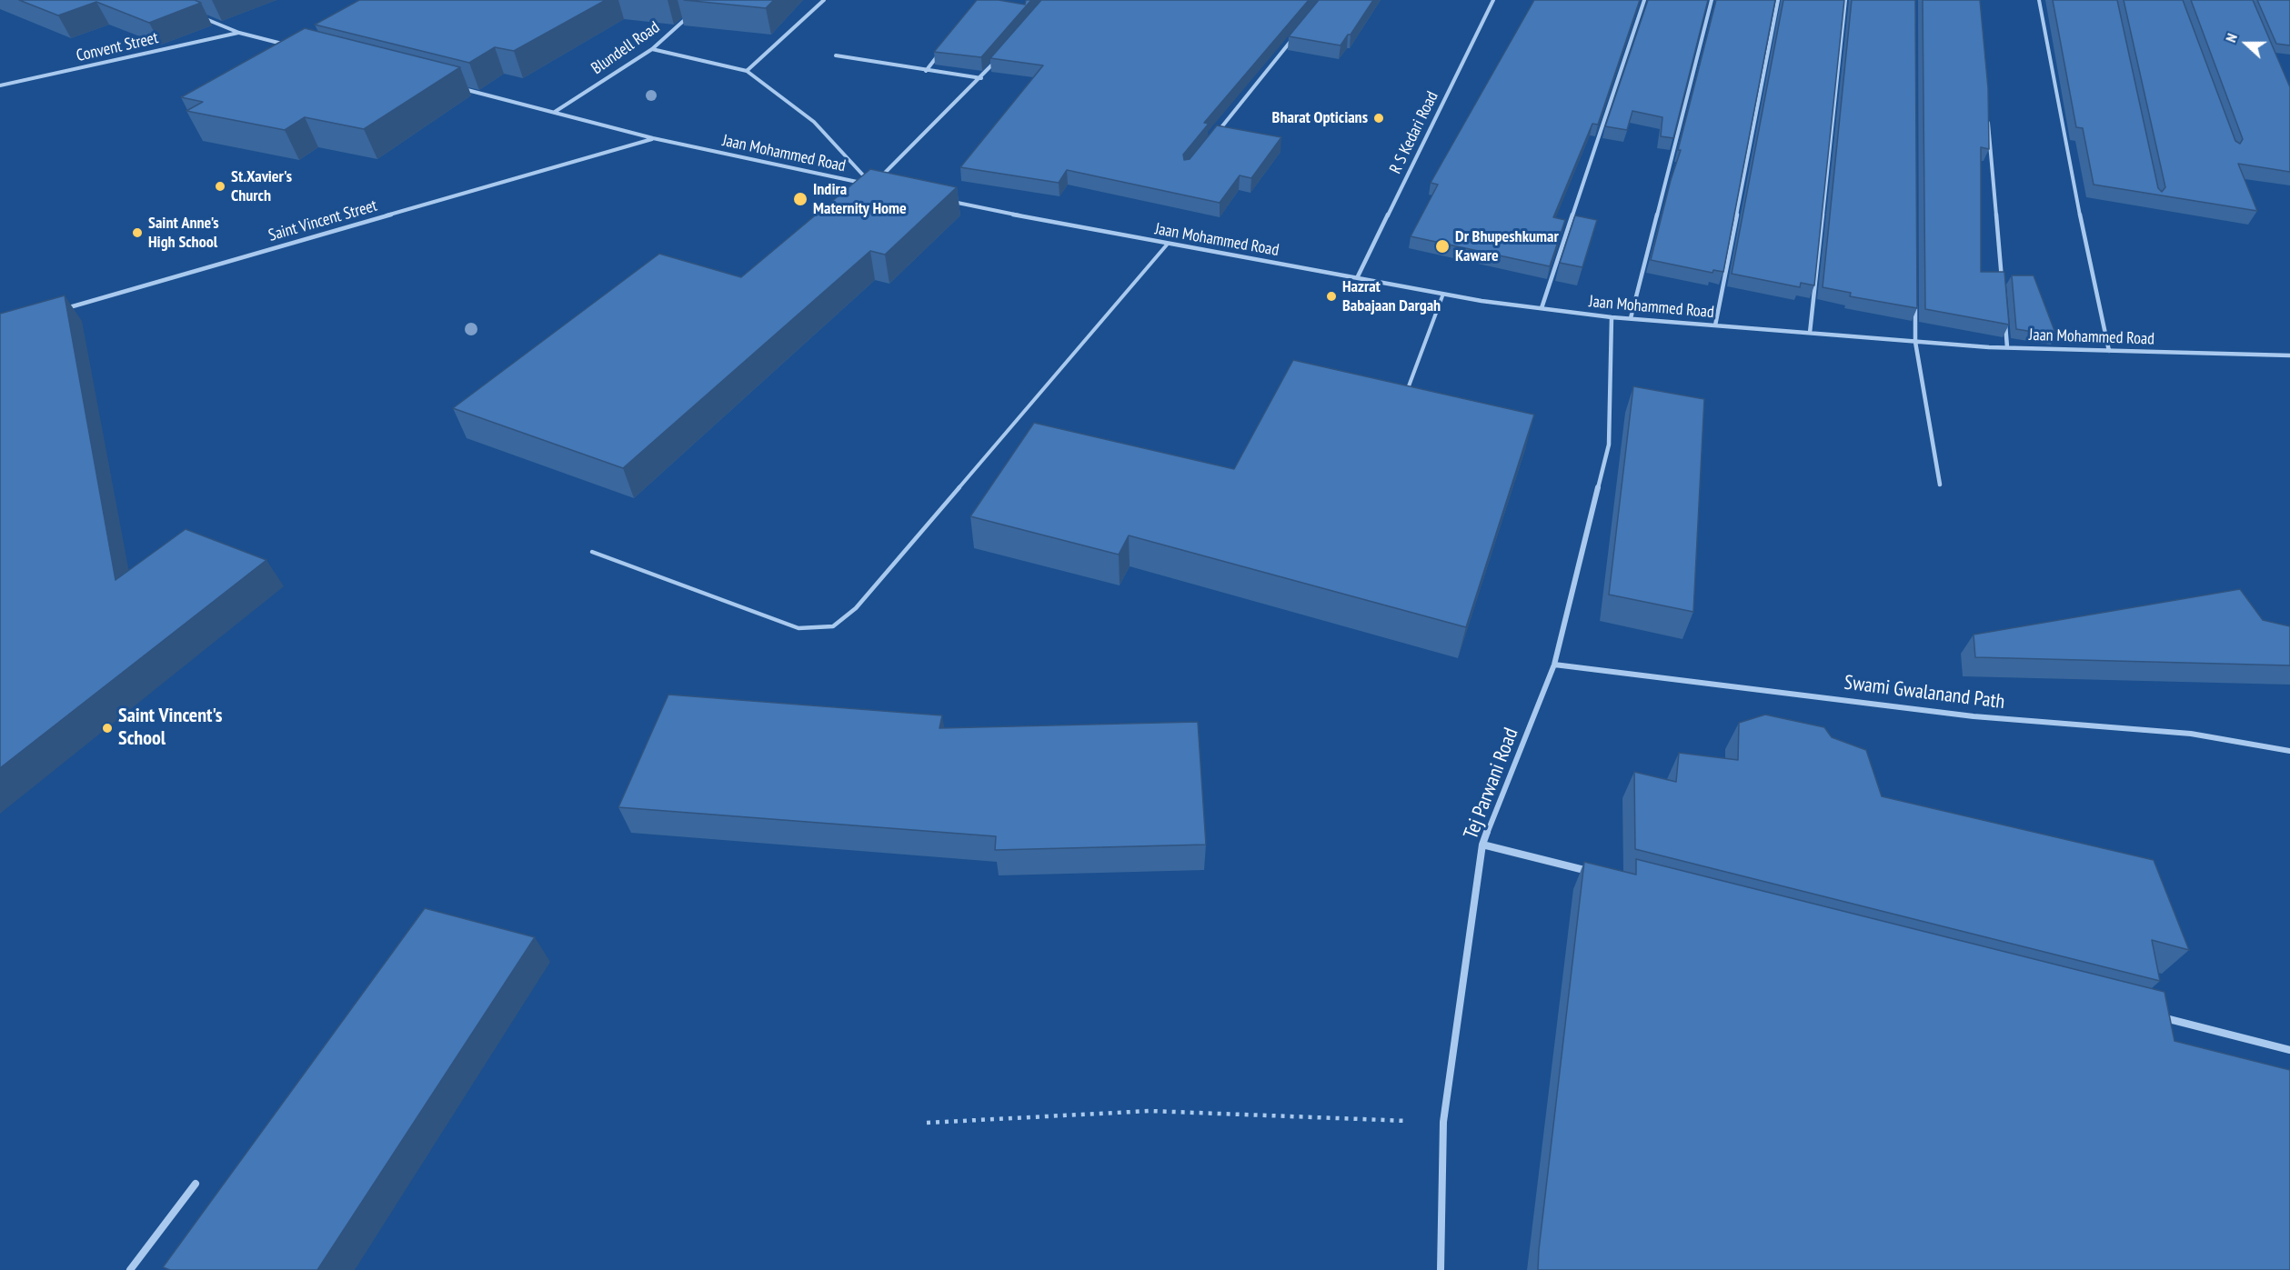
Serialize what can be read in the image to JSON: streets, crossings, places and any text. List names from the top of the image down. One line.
{"streets":{"street":["Convent Street","Blundell Road","R S Kedari Road","Jaan Mohammed Road","Saint Vincent Street","Swami Gwalanand Path","Tej Parwani Road"]},"crossings":[["Blundell Road","Jaan Mohammed Road"],["R S Kedari Road","Jaan Mohammed Road"],["Jaan Mohammed Road","Saint Vincent Street"],["Jaan Mohammed Road","Tej Parwani Road"],["Swami Gwalanand Path","Tej Parwani Road"]],"places":["Bharat Opticians","St.Xavier's Church","Indira Maternity Home","Saint Anne's High School","Dr Bhupeshkumar Kaware","Hazrat Babajaan Dargah","Saint Vincent's School"],"north":"left"}
